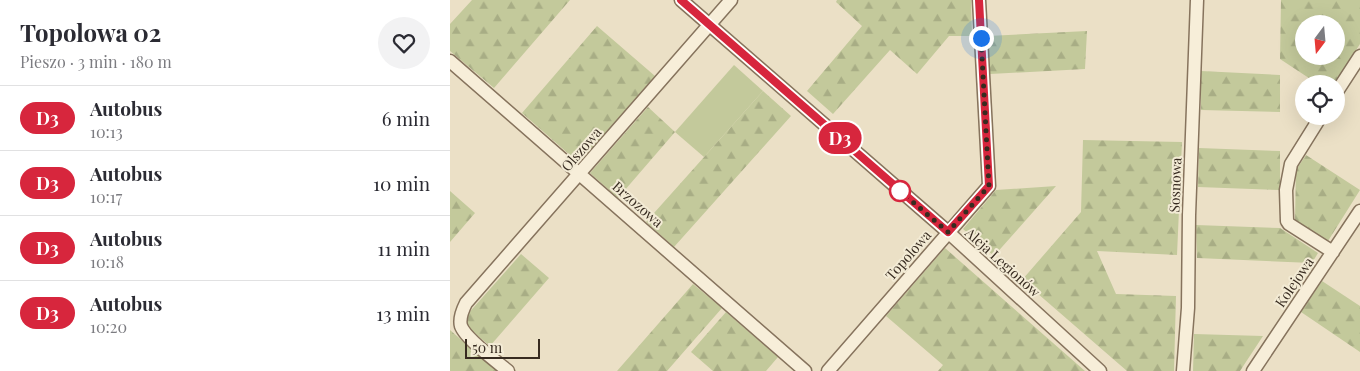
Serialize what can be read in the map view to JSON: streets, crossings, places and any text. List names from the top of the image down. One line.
{"streets":{"street":["Olszowa","Sosnowa","Brzozowa","Topolowa","Aleja Legionów","Kolejowa"]},"crossings":[["Olszowa","Brzozowa"],["Olszowa","Aleja Legionów"],["Topolowa","Aleja Legionów"]],"lines":["bus line D3"],"scale_bar":"50 m","north":"bottom","page":{"heading":["Topolowa 02","Pieszo · 3 min · 180 m"],"on_map":"D3","list":[{"mark":"D3","name":"Autobus","note":"10:13","value":"6 min"},{"mark":"D3","name":"Autobus","note":"10:17","value":"10 min"},{"mark":"D3","name":"Autobus","note":"10:18","value":"11 min"},{"mark":"D3","name":"Autobus","note":"10:20","value":"13 min"}],"scale":"50 m"}}
